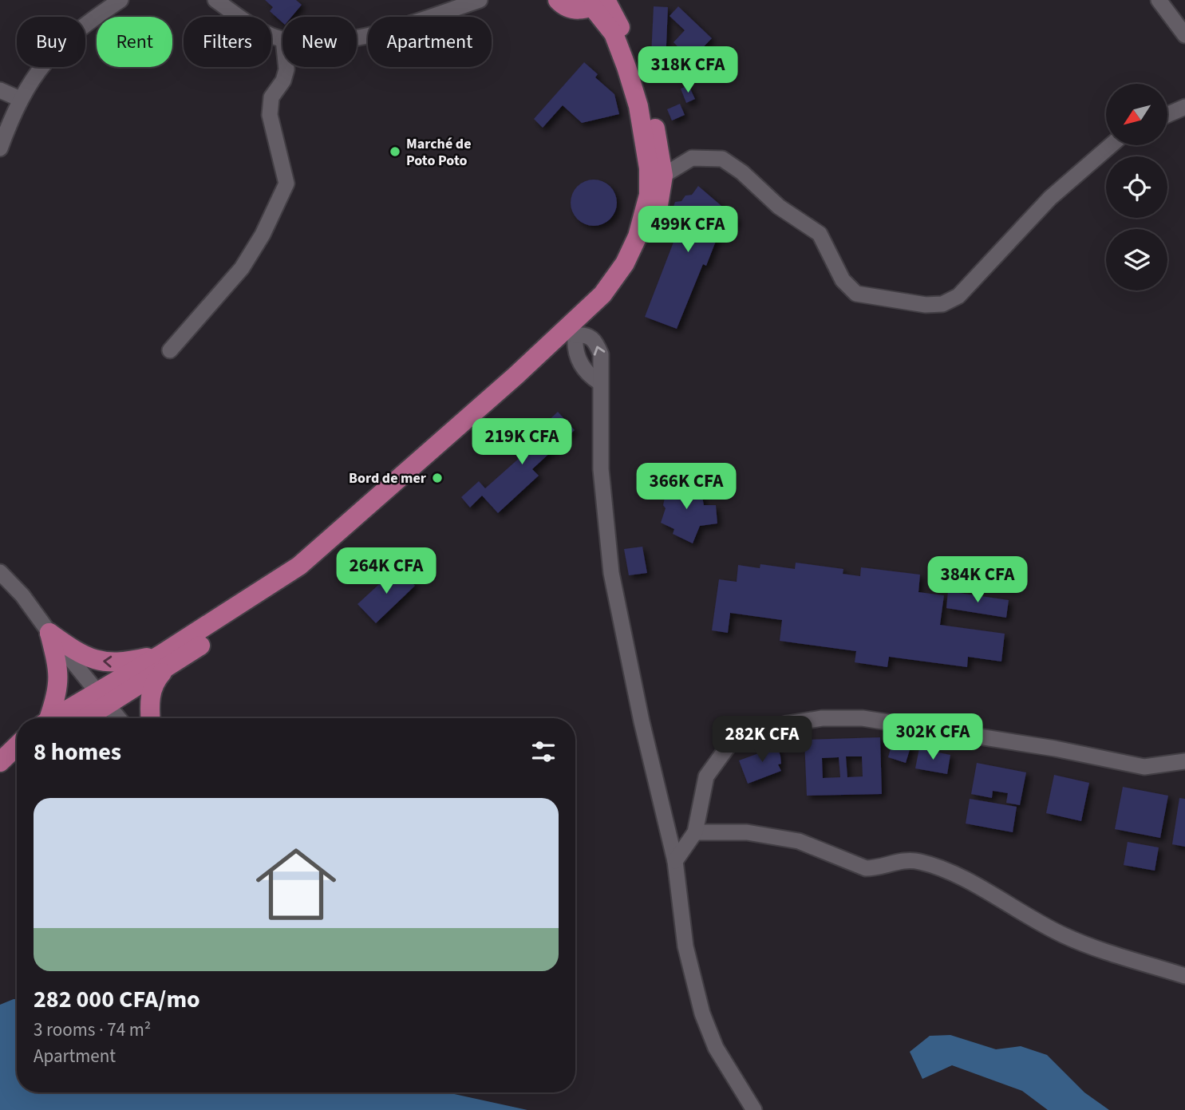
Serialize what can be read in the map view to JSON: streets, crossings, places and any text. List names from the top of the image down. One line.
{"places":["Marché de Poto Poto","Bord de mer"],"north":"bottom left","page":{"chip":["Buy","Rent","Filters","New","Apartment"],"price":["318K CFA","499K CFA","219K CFA","366K CFA","264K CFA","384K CFA","302K CFA","282K CFA"],"heading":"8 homes","list":[{"name":"282 000 CFA/mo","note":"3 rooms · 74 m² · Apartment"}]}}
